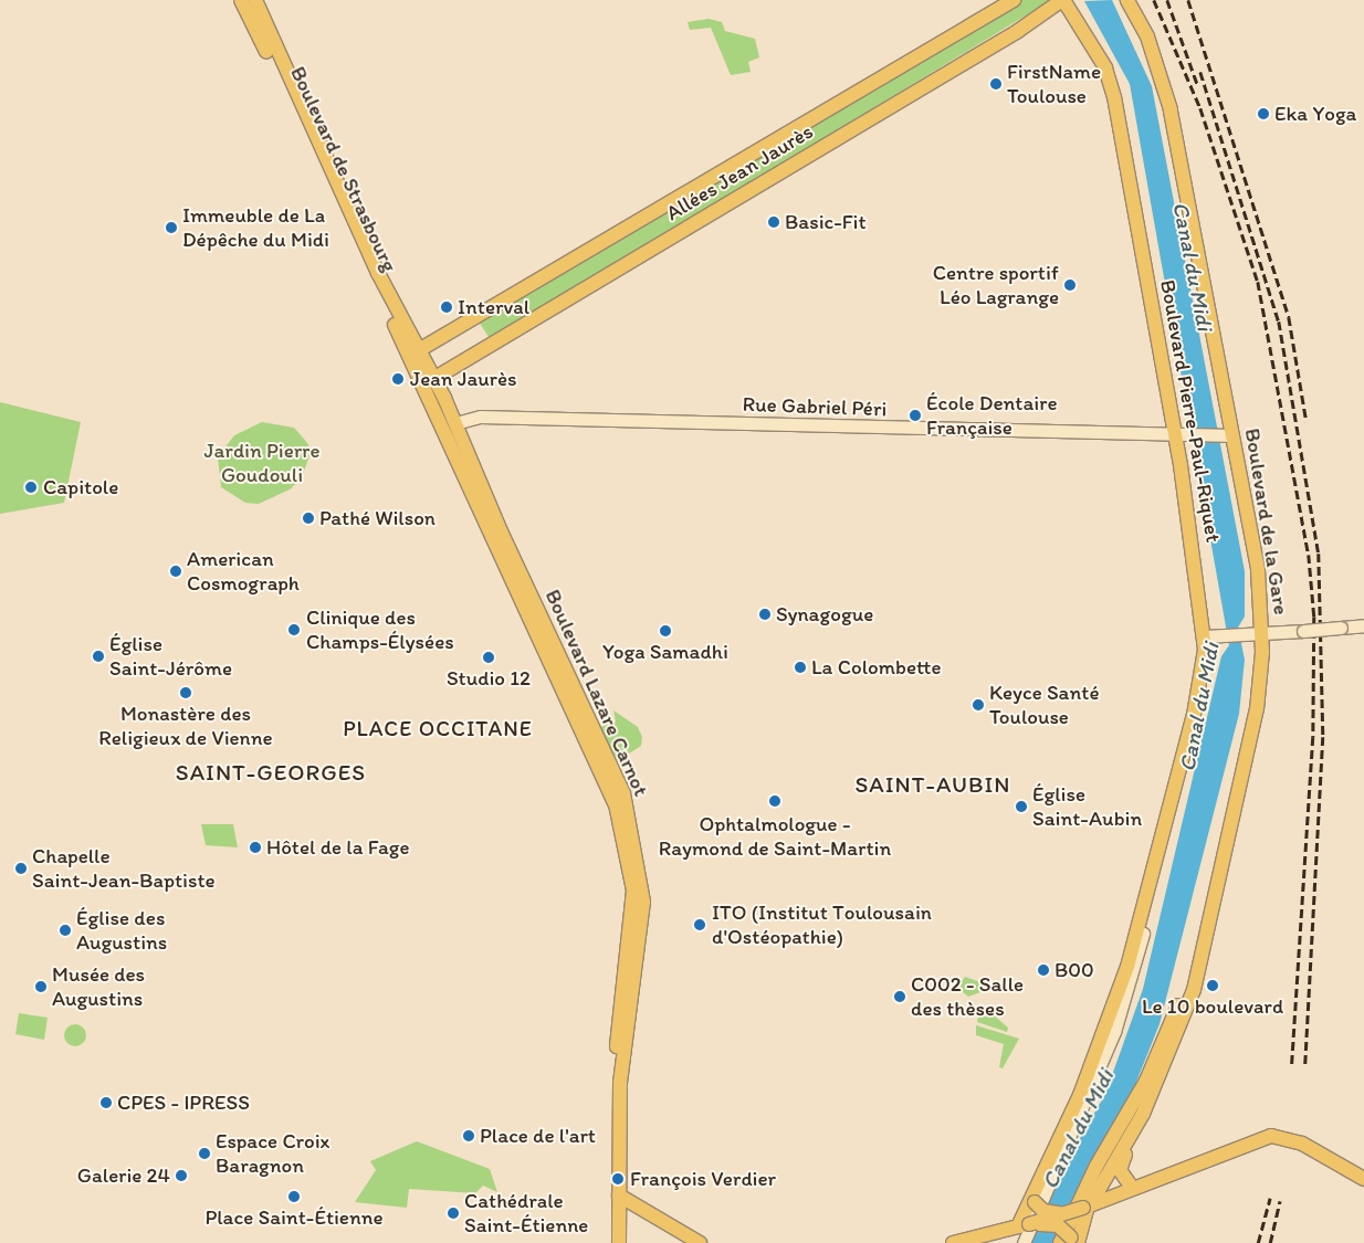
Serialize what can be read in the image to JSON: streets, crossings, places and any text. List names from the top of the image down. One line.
{"streets":{"main road":["Boulevard de Strasbourg","Allées Jean Jaurès","Boulevard Pierre-Paul-Riquet","Boulevard de la Gare","Boulevard Lazare Carnot"],"street":["Rue Gabriel Péri"]},"crossings":[["Boulevard de Strasbourg","Allées Jean Jaurès"],["Boulevard de Strasbourg","Boulevard Lazare Carnot"],["Allées Jean Jaurès","Boulevard Pierre-Paul-Riquet"],["Allées Jean Jaurès","Boulevard Lazare Carnot"],["Rue Gabriel Péri","Boulevard Pierre-Paul-Riquet"],["Rue Gabriel Péri","Boulevard de la Gare"],["Rue Gabriel Péri","Boulevard Lazare Carnot"]],"districts":["PLACE OCCITANE","SAINT-GEORGES","SAINT-AUBIN"],"water":["Canal du Midi"],"parks":["Jardin Pierre Goudouli"],"places":["FirstName Toulouse","Eka Yoga","Basic-Fit","Immeuble de La Dépêche du Midi","Centre sportif Léo Lagrange","Interval","Jean Jaurès","École Dentaire Française","Capitole","Pathé Wilson","American Cosmograph","Synagogue","Clinique des Champs-Élysées","Yoga Samadhi","Église Saint-Jérôme","Studio 12","La Colombette","Monastère des Religieux de Vienne","Keyce Santé Toulouse","Ophtalmologue - Raymond de Saint-Martin","Église Saint-Aubin","Hôtel de la Fage","Chapelle Saint-Jean-Baptiste","ITO (Institut Toulousain d'Ostéopathie)","Église des Augustins","B00","Le 10 boulevard","Musée des Augustins","C002 - Salle des thèses","CPES - IPRESS","Place de l'art","Espace Croix Baragnon","Galerie 24","François Verdier","Place Saint-Étienne","Cathédrale Saint-Étienne"]}
